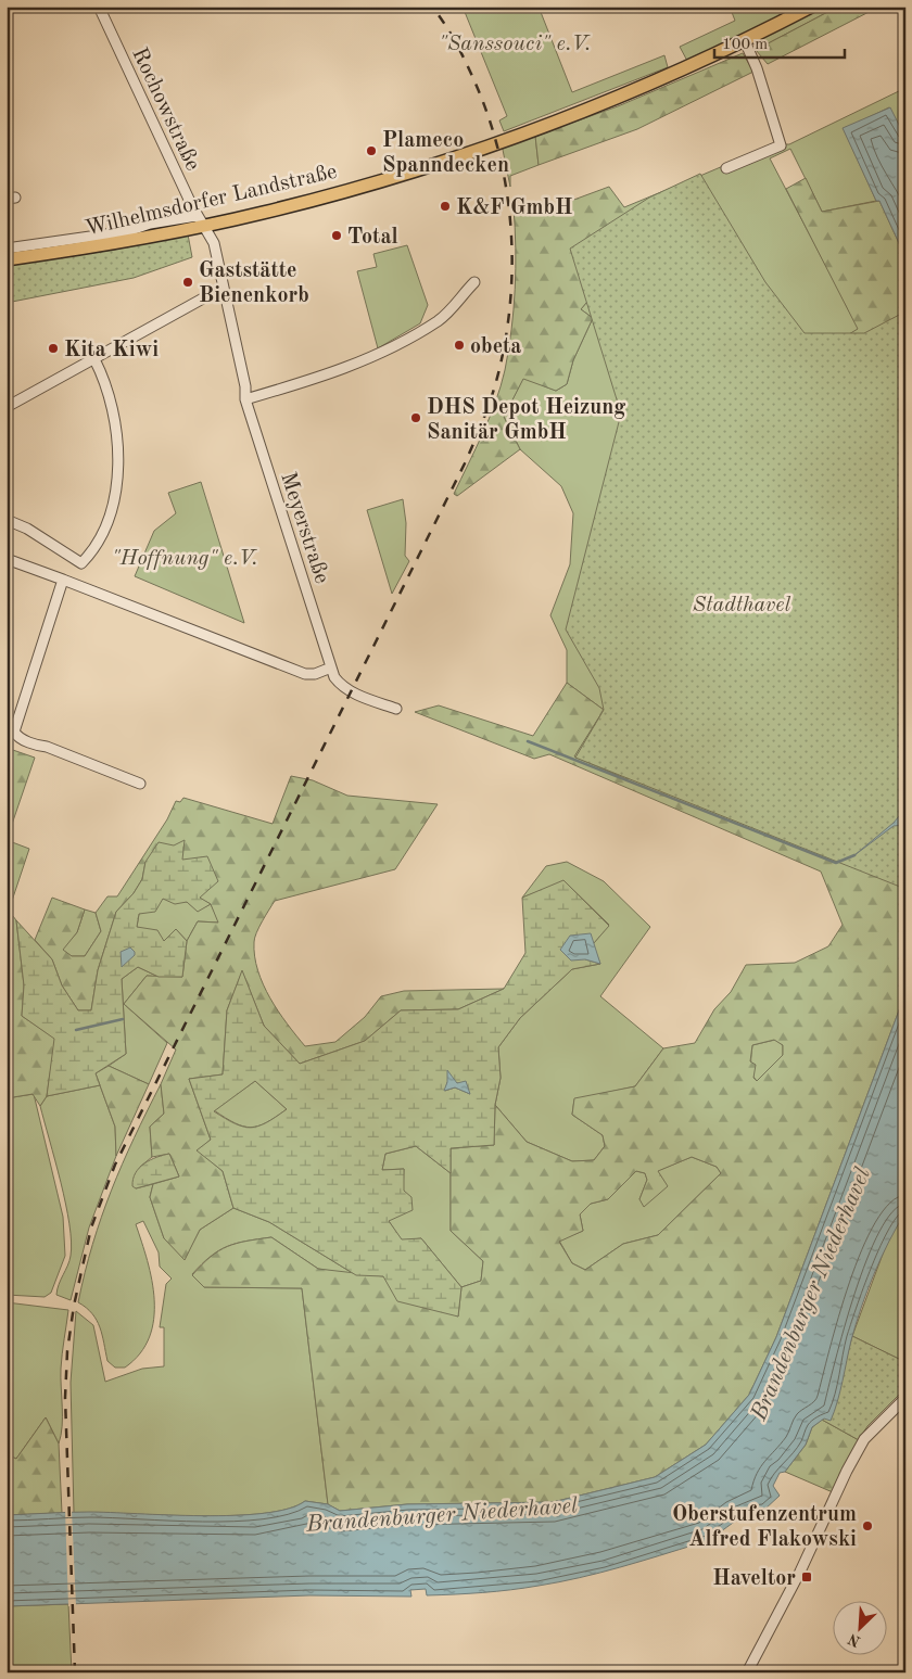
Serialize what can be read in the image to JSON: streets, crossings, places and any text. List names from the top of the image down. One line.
{"streets":{"main road":["Wilhelmsdorfer Landstraße"],"street":["Rochowstraße","Meyerstraße"]},"crossings":[["Rochowstraße","Wilhelmsdorfer Landstraße"],["Rochowstraße","Meyerstraße"],["Wilhelmsdorfer Landstraße","Meyerstraße"]],"water":["Brandenburger Niederhavel"],"parks":["\"Sanssouci\" e.V.","\"Hoffnung\" e.V.","Stadthavel"],"places":{"other":["Plameco Spanndecken","K&F GmbH","Total","Gaststätte Bienenkorb","obeta","Kita Kiwi","DHS Depot Heizung Sanitär GmbH","Oberstufenzentrum Alfred Flakowski"],"transit":["Haveltor"]},"scale_bar":"100 m","north":"bottom left"}
